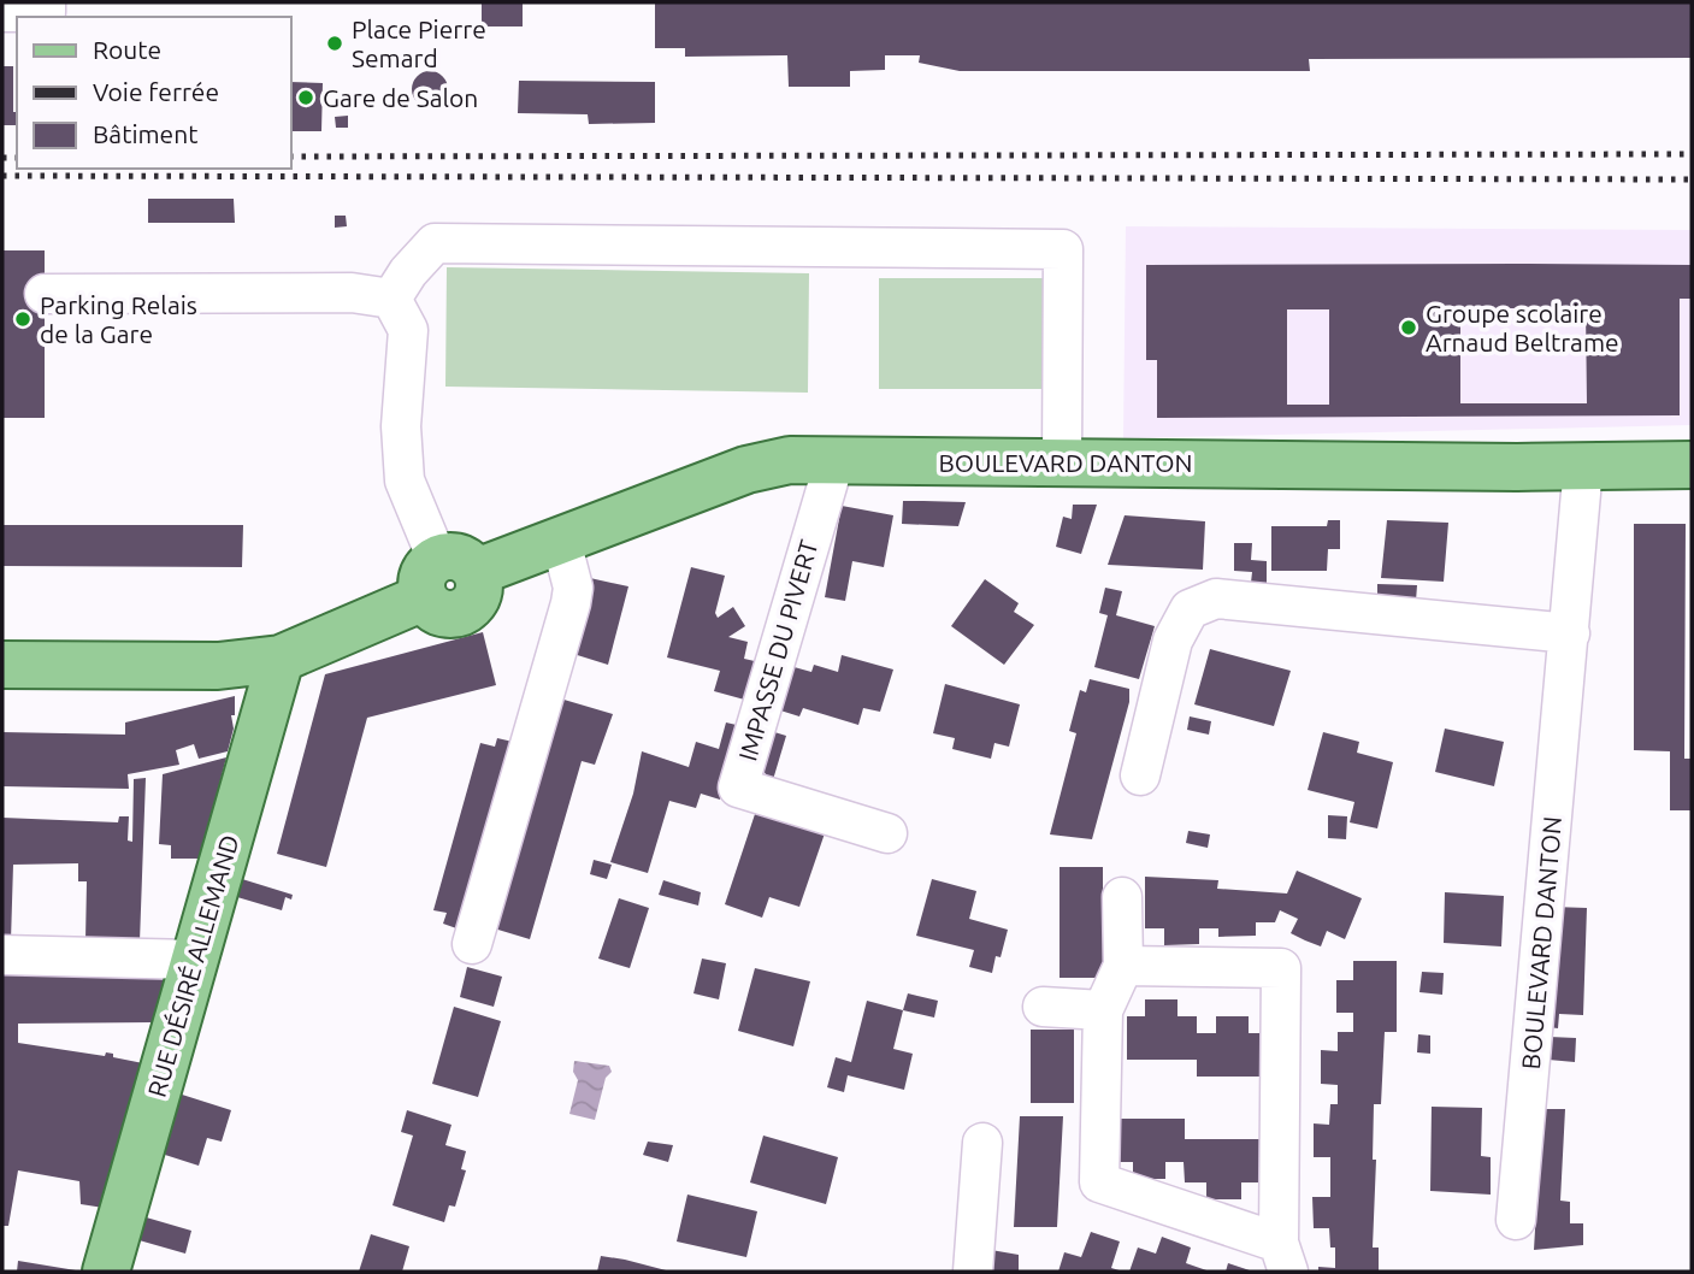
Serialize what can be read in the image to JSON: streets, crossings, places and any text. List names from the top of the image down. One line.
{"streets":{"main road":["BOULEVARD DANTON","RUE DÉSIRÉ ALLEMAND"],"street":["IMPASSE DU PIVERT"]},"crossings":[["BOULEVARD DANTON","IMPASSE DU PIVERT"],["BOULEVARD DANTON","RUE DÉSIRÉ ALLEMAND"]],"places":["Place Pierre Semard","Gare de Salon","Parking Relais de la Gare","Groupe scolaire Arnaud Beltrame"],"legend":["Route","Voie ferrée","Bâtiment"]}
